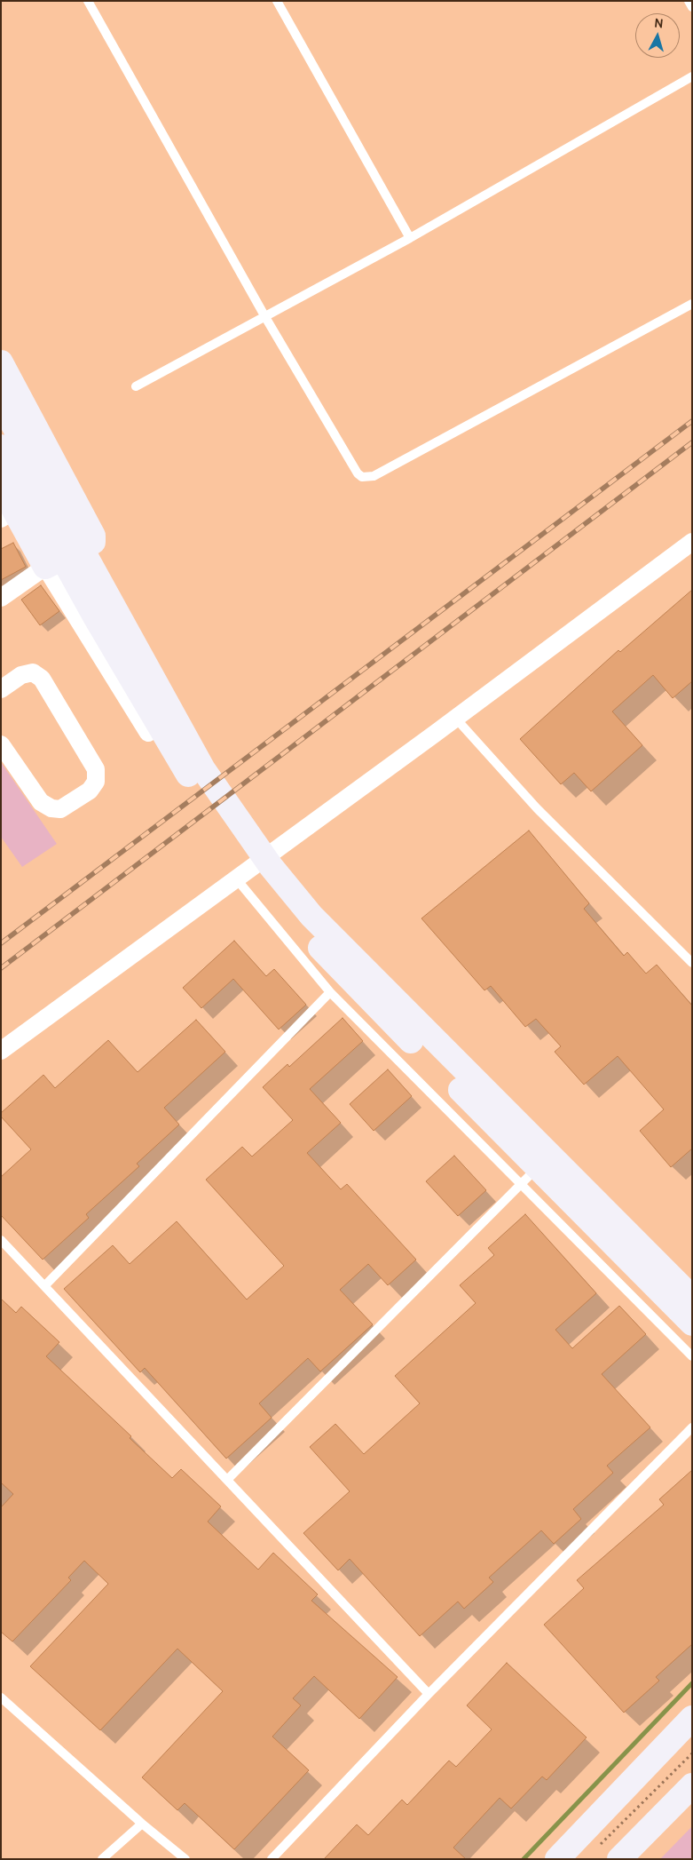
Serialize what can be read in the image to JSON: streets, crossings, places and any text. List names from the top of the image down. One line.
{"north":"top"}
